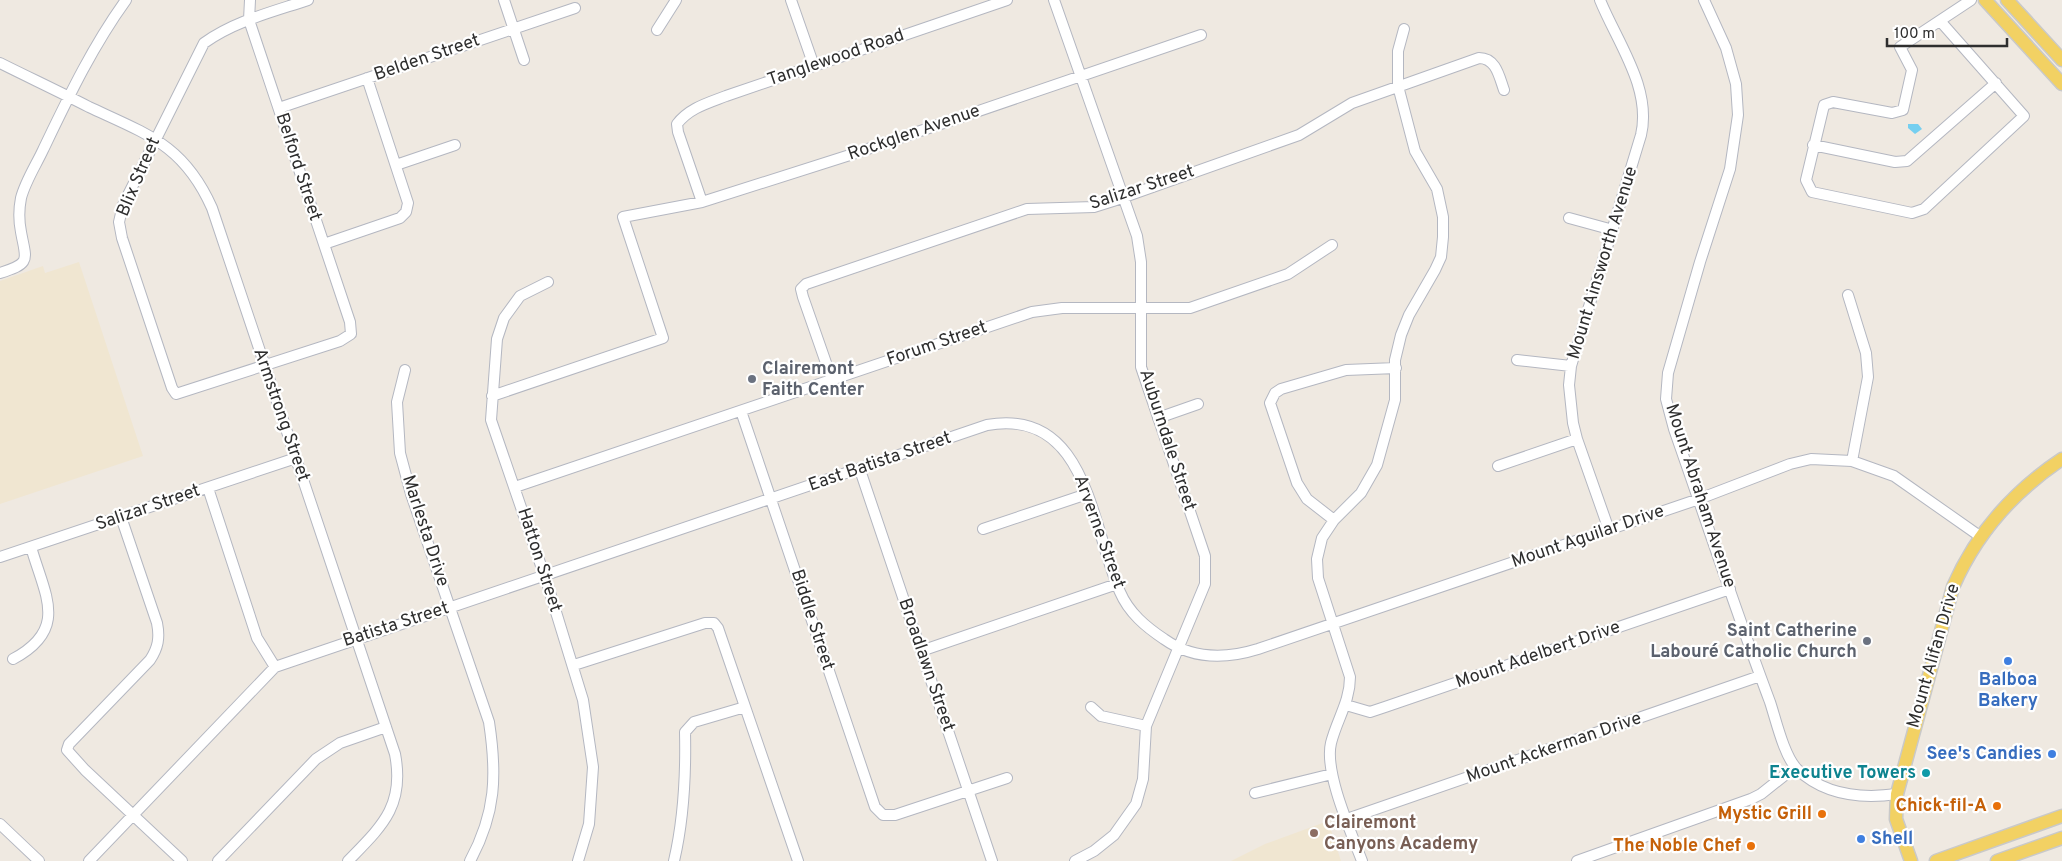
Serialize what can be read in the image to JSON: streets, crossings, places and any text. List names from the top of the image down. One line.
{"streets":{"main road":["Mount Alifan Drive"],"street":["Belden Street","Tanglewood Road","Rockglen Avenue","Belford Street","Blix Street","Salizar Street","Mount Ainsworth Avenue","Forum Street","Armstrong Street","Auburndale Street","East Batista Street","Mount Abraham Avenue","Marlesta Drive","Arverne Street","Mount Aguilar Drive","Hatton Street","Biddle Street","Batista Street","Mount Adelbert Drive","Broadlawn Street","Mount Ackerman Drive"]},"crossings":[["Belden Street","Belford Street"],["Tanglewood Road","Rockglen Avenue"],["Rockglen Avenue","Auburndale Street"],["Rockglen Avenue","Hatton Street"],["Belford Street","Blix Street"],["Belford Street","Armstrong Street"],["Blix Street","Armstrong Street"],["Salizar Street","Forum Street"],["Salizar Street","Armstrong Street"],["Salizar Street","Auburndale Street"],["Mount Ainsworth Avenue","Mount Aguilar Drive"],["Forum Street","Auburndale Street"],["Forum Street","Hatton Street"],["Forum Street","Biddle Street"],["Armstrong Street","Batista Street"],["Auburndale Street","Arverne Street"],["Auburndale Street","Mount Aguilar Drive"],["East Batista Street","Arverne Street"],["East Batista Street","Biddle Street"],["East Batista Street","Batista Street"],["East Batista Street","Broadlawn Street"],["Mount Abraham Avenue","Mount Aguilar Drive"],["Mount Abraham Avenue","Mount Adelbert Drive"],["Mount Abraham Avenue","Mount Ackerman Drive"],["Marlesta Drive","Batista Street"],["Arverne Street","Mount Aguilar Drive"],["Mount Aguilar Drive","Mount Alifan Drive"],["Hatton Street","Batista Street"],["Biddle Street","Batista Street"],["Biddle Street","Broadlawn Street"]],"places":["Clairemont Faith Center","Saint Catherine Labouré Catholic Church","Balboa Bakery","See's Candies","Executive Towers","Chick-fil-A","Mystic Grill","Clairemont Canyons Academy","Shell","The Noble Chef"],"scale_bar":"100 m"}
